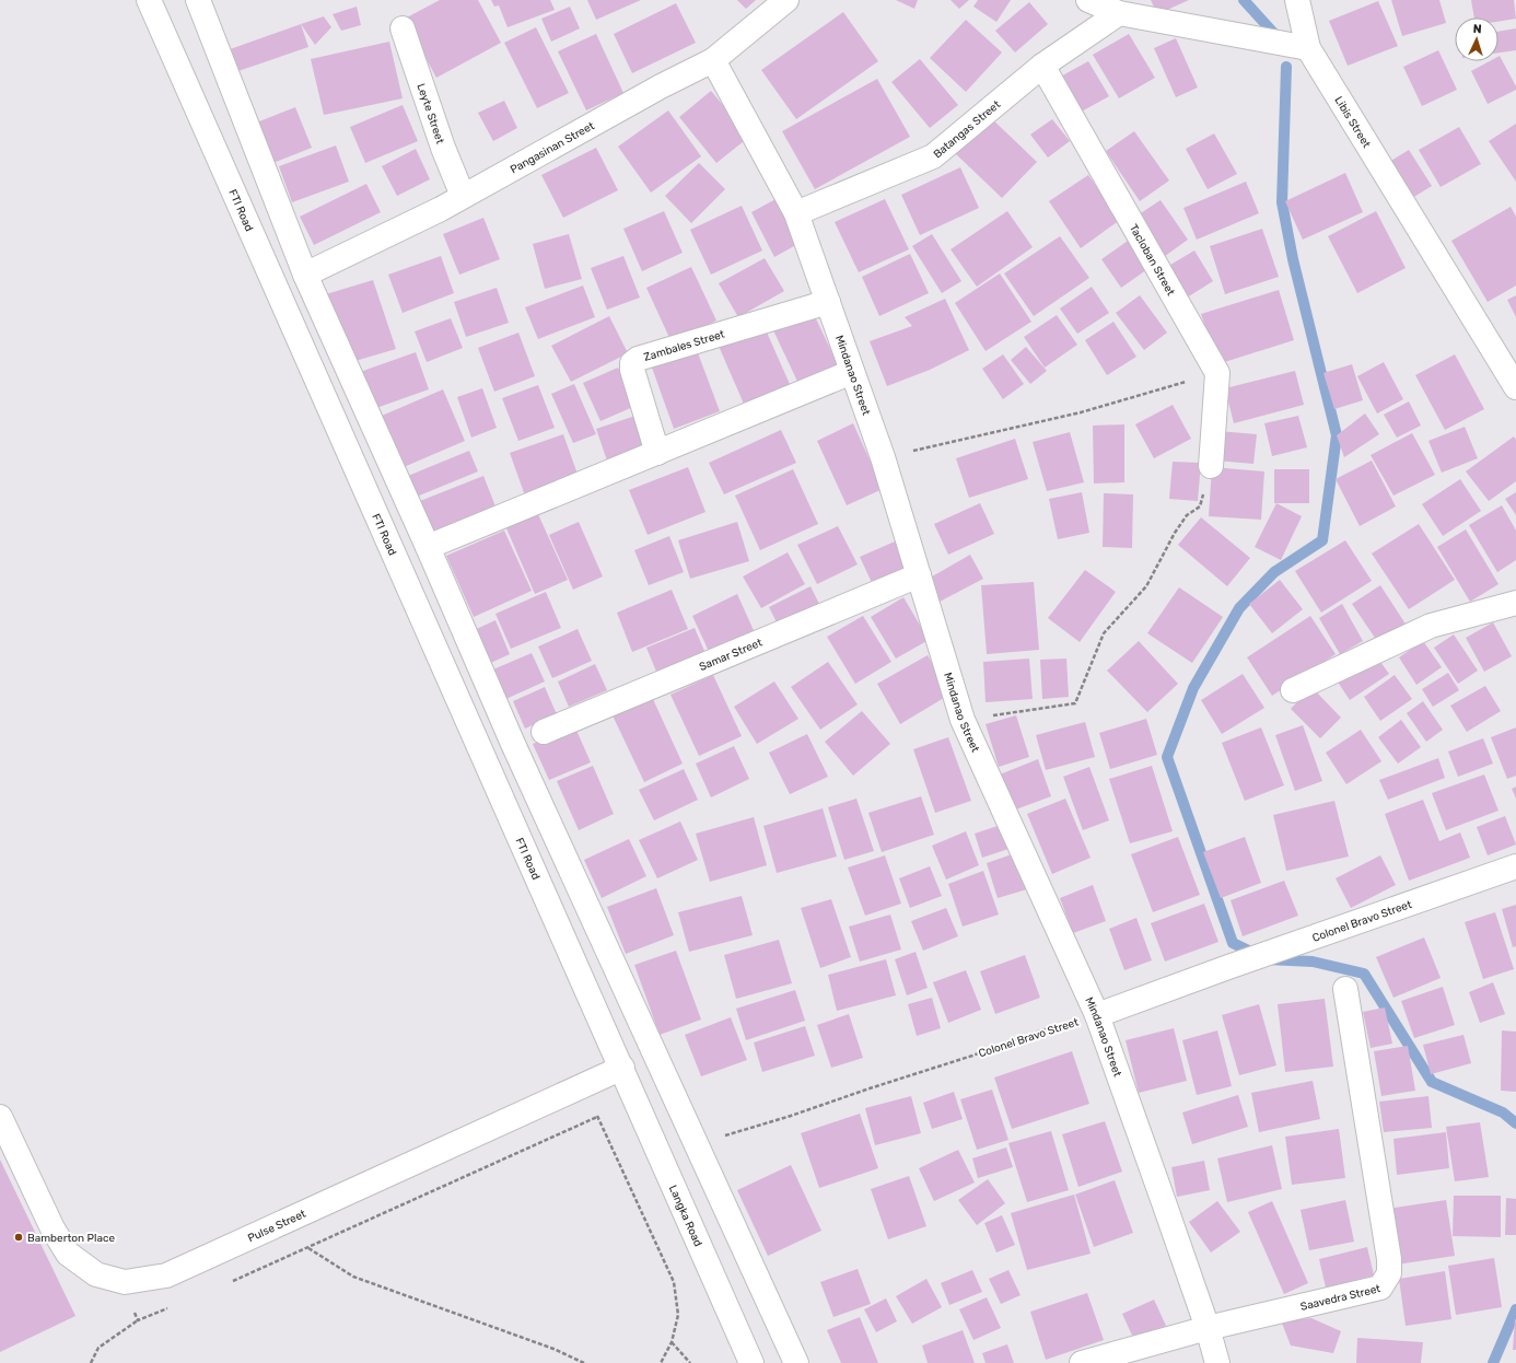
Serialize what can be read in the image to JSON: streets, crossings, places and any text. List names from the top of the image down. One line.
{"streets":{"street":["Leyte Street","Libis Street","Batangas Street","Pangasinan Street","FTI Road","Tacloban Street","Zambales Street","Mindanao Street","Samar Street","Colonel Bravo Street","Langka Road","Pulse Street","Saavedra Street"]},"crossings":[["Leyte Street","Pangasinan Street"],["Batangas Street","Tacloban Street"],["Batangas Street","Mindanao Street"],["Pangasinan Street","Mindanao Street"],["FTI Road","Langka Road"],["FTI Road","Pulse Street"],["Zambales Street","Mindanao Street"],["Mindanao Street","Samar Street"],["Mindanao Street","Colonel Bravo Street"],["Mindanao Street","Saavedra Street"],["Langka Road","Pulse Street"]],"places":["Bamberton Place"],"north":"top"}
